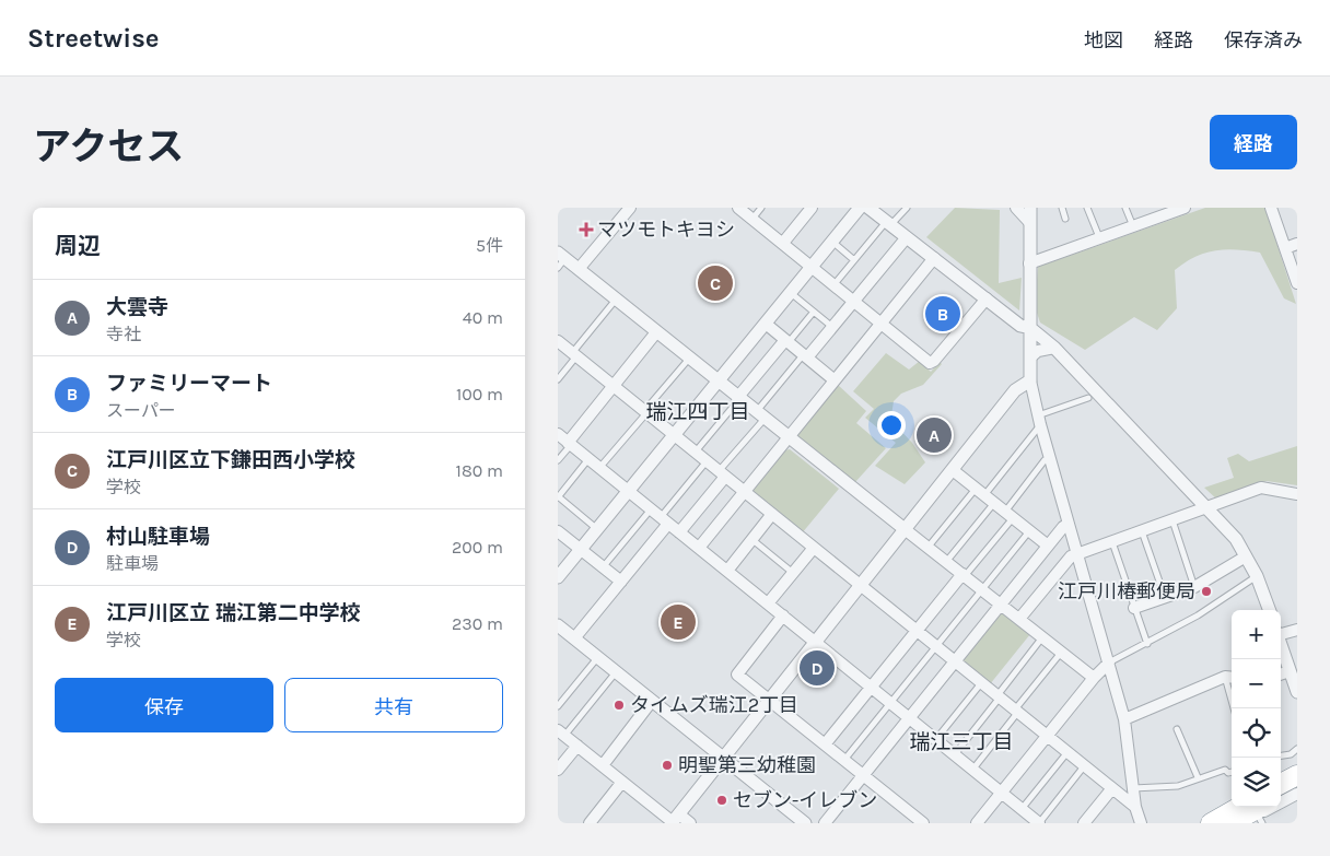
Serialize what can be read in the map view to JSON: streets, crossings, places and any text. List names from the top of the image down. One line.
{"districts":["瑞江四丁目","瑞江三丁目"],"places":{"health":["マツモトキヨシ"],"other":["江戸川椿郵便局","タイムズ瑞江2丁目","明聖第三幼稚園","セブン-イレブン"]},"page":{"header":"Streetwise","nav":["地図","経路","保存済み"],"title":"アクセス","buttons":["経路",["保存","共有"]],"heading":["周辺","5件"],"pins":["C","B","A","E","D"],"list":[{"mark":"A","name":"大雲寺","note":"寺社","value":"40 m"},{"mark":"B","name":"ファミリーマート","note":"スーパー","value":"100 m"},{"mark":"C","name":"江戸川区立下鎌田西小学校","note":"学校","value":"180 m"},{"mark":"D","name":"村山駐車場","note":"駐車場","value":"200 m"},{"mark":"E","name":"江戸川区立 瑞江第二中学校","note":"学校","value":"230 m"}],"map_buttons":["+","−"]}}
